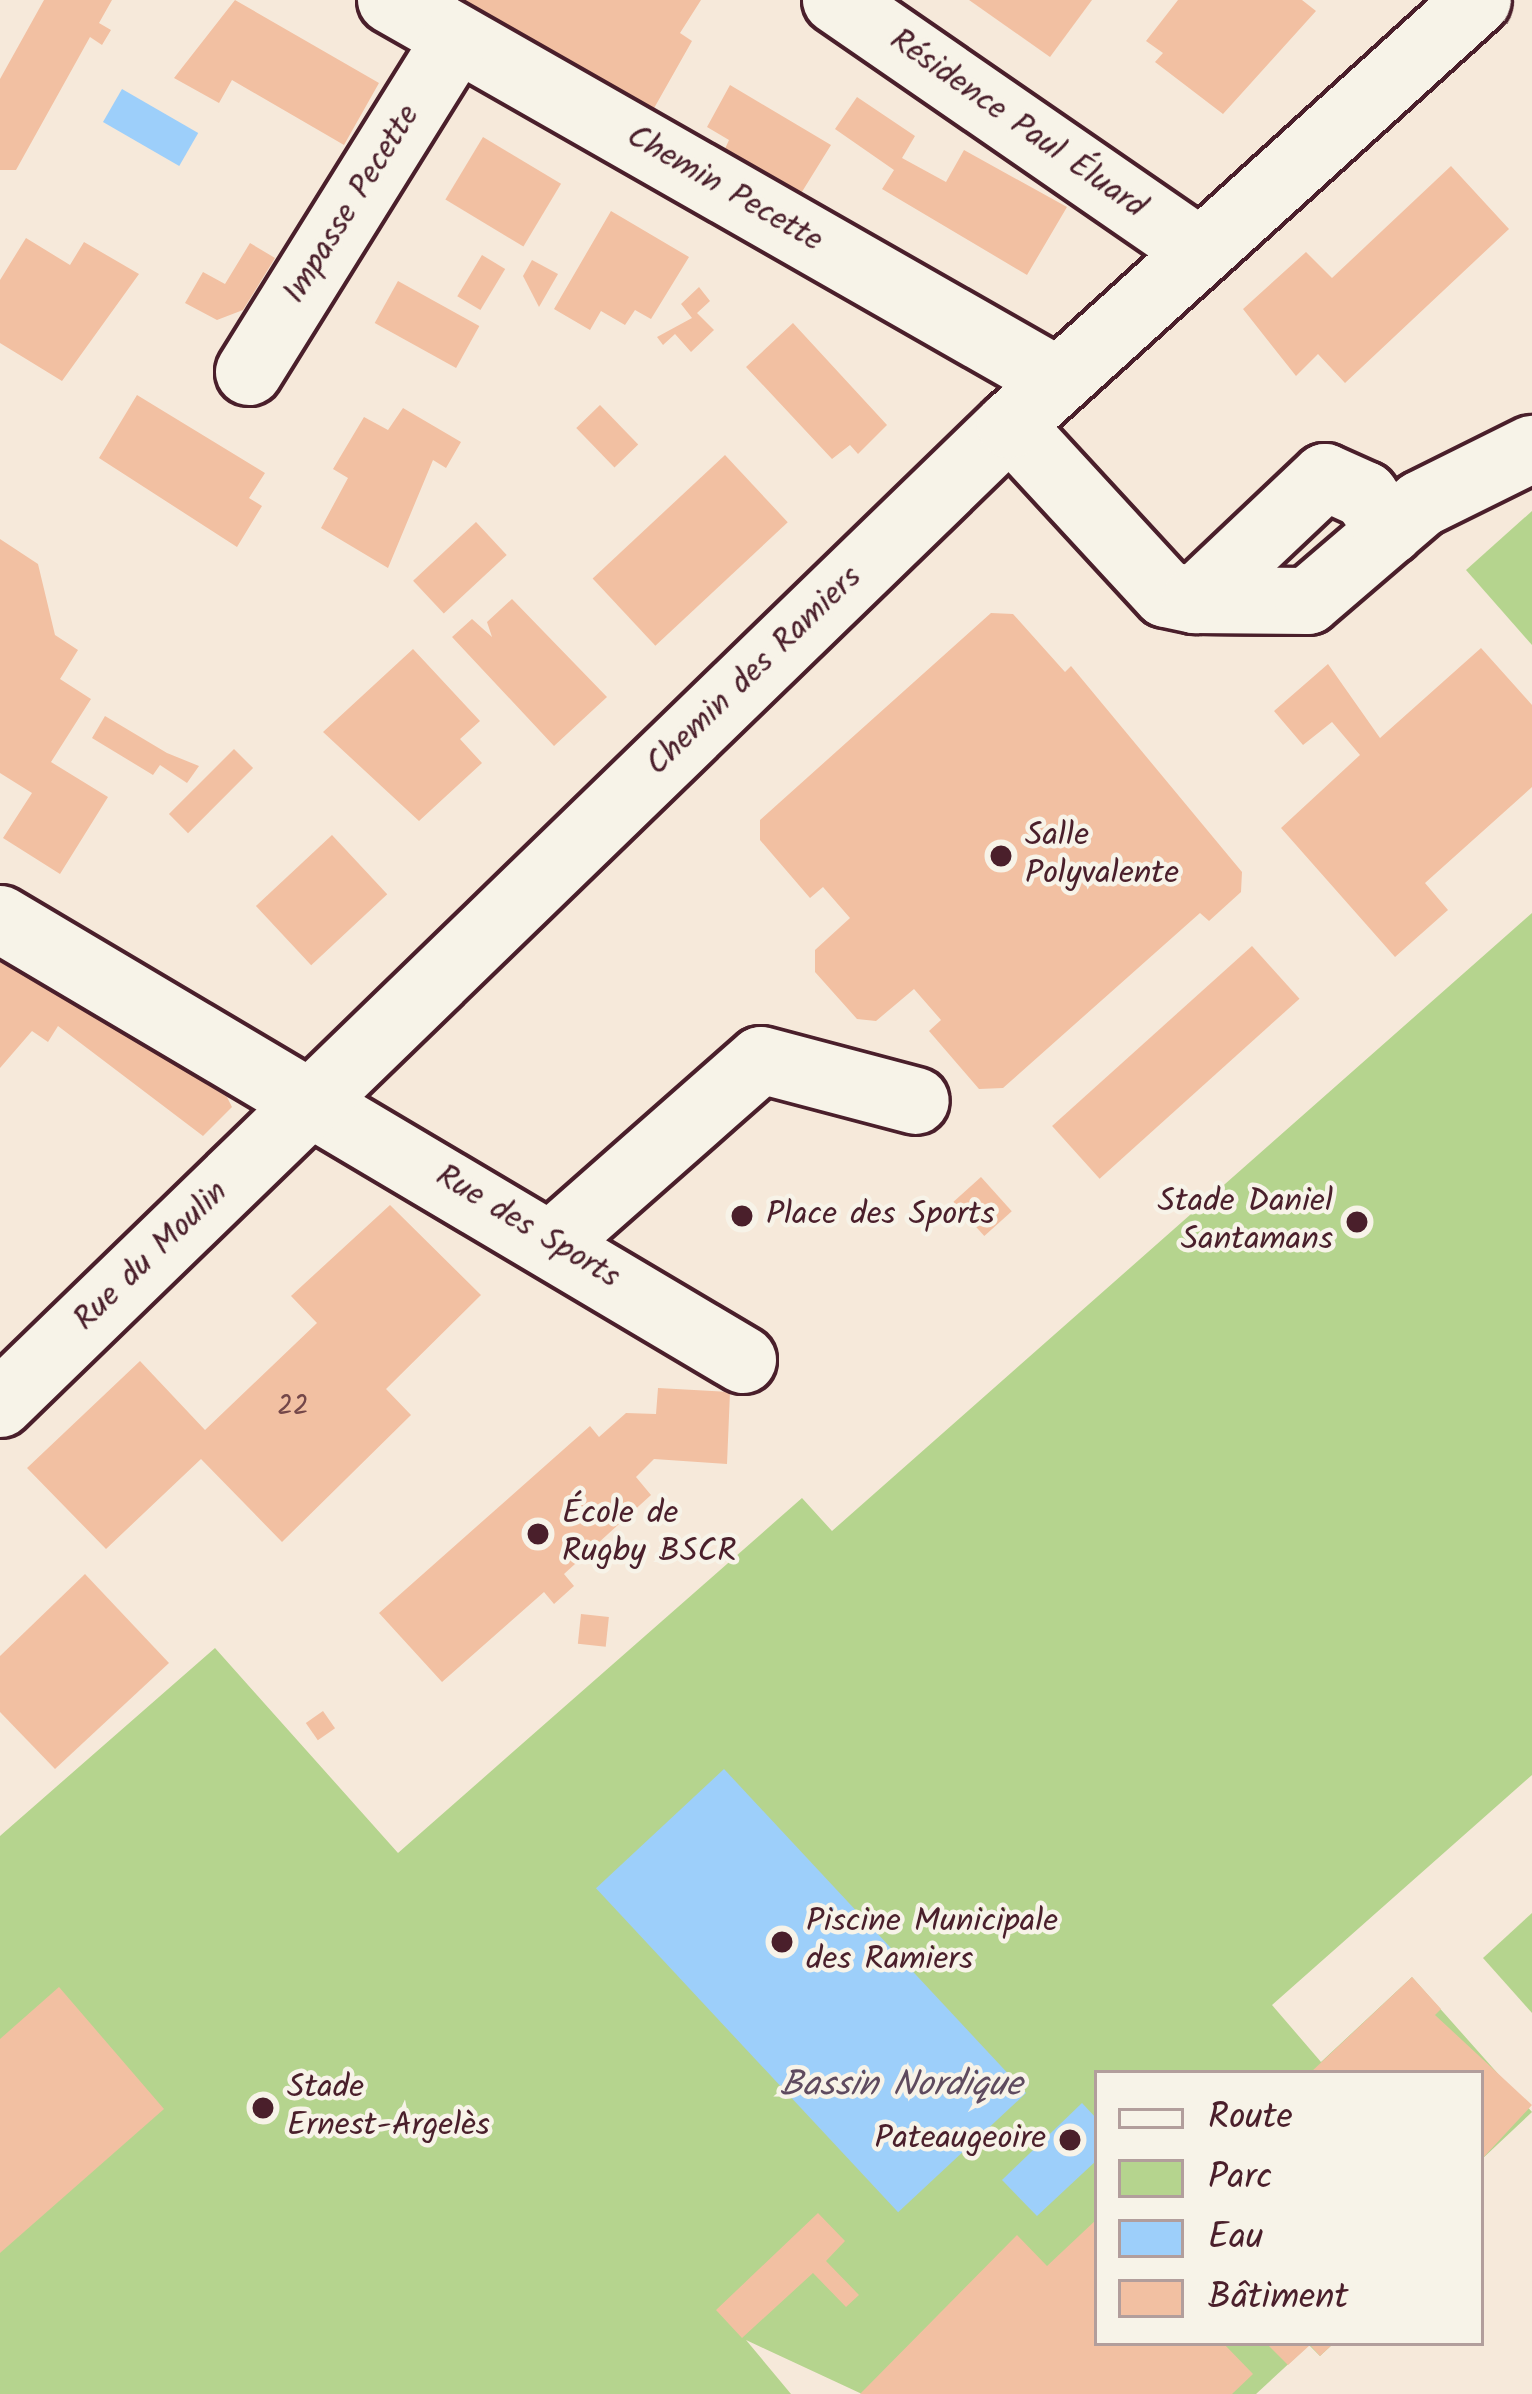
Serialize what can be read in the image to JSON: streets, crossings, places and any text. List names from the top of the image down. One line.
{"streets":{"street":["Résidence Paul Éluard","Chemin Pecette","Impasse Pecette","Chemin des Ramiers","Rue des Sports","Rue du Moulin"]},"crossings":[["Résidence Paul Éluard","Chemin des Ramiers"],["Chemin Pecette","Impasse Pecette"],["Chemin Pecette","Chemin des Ramiers"],["Chemin des Ramiers","Rue des Sports"],["Chemin des Ramiers","Rue du Moulin"],["Rue des Sports","Rue du Moulin"]],"water":["Bassin Nordique"],"places":["Salle Polyvalente","Place des Sports","Stade Daniel Santamans","École de Rugby BSCR","Piscine Municipale des Ramiers","Stade Ernest-Argelès","Pateaugeoire"],"house_numbers":["22"],"legend":["Route","Parc","Eau","Bâtiment"]}
